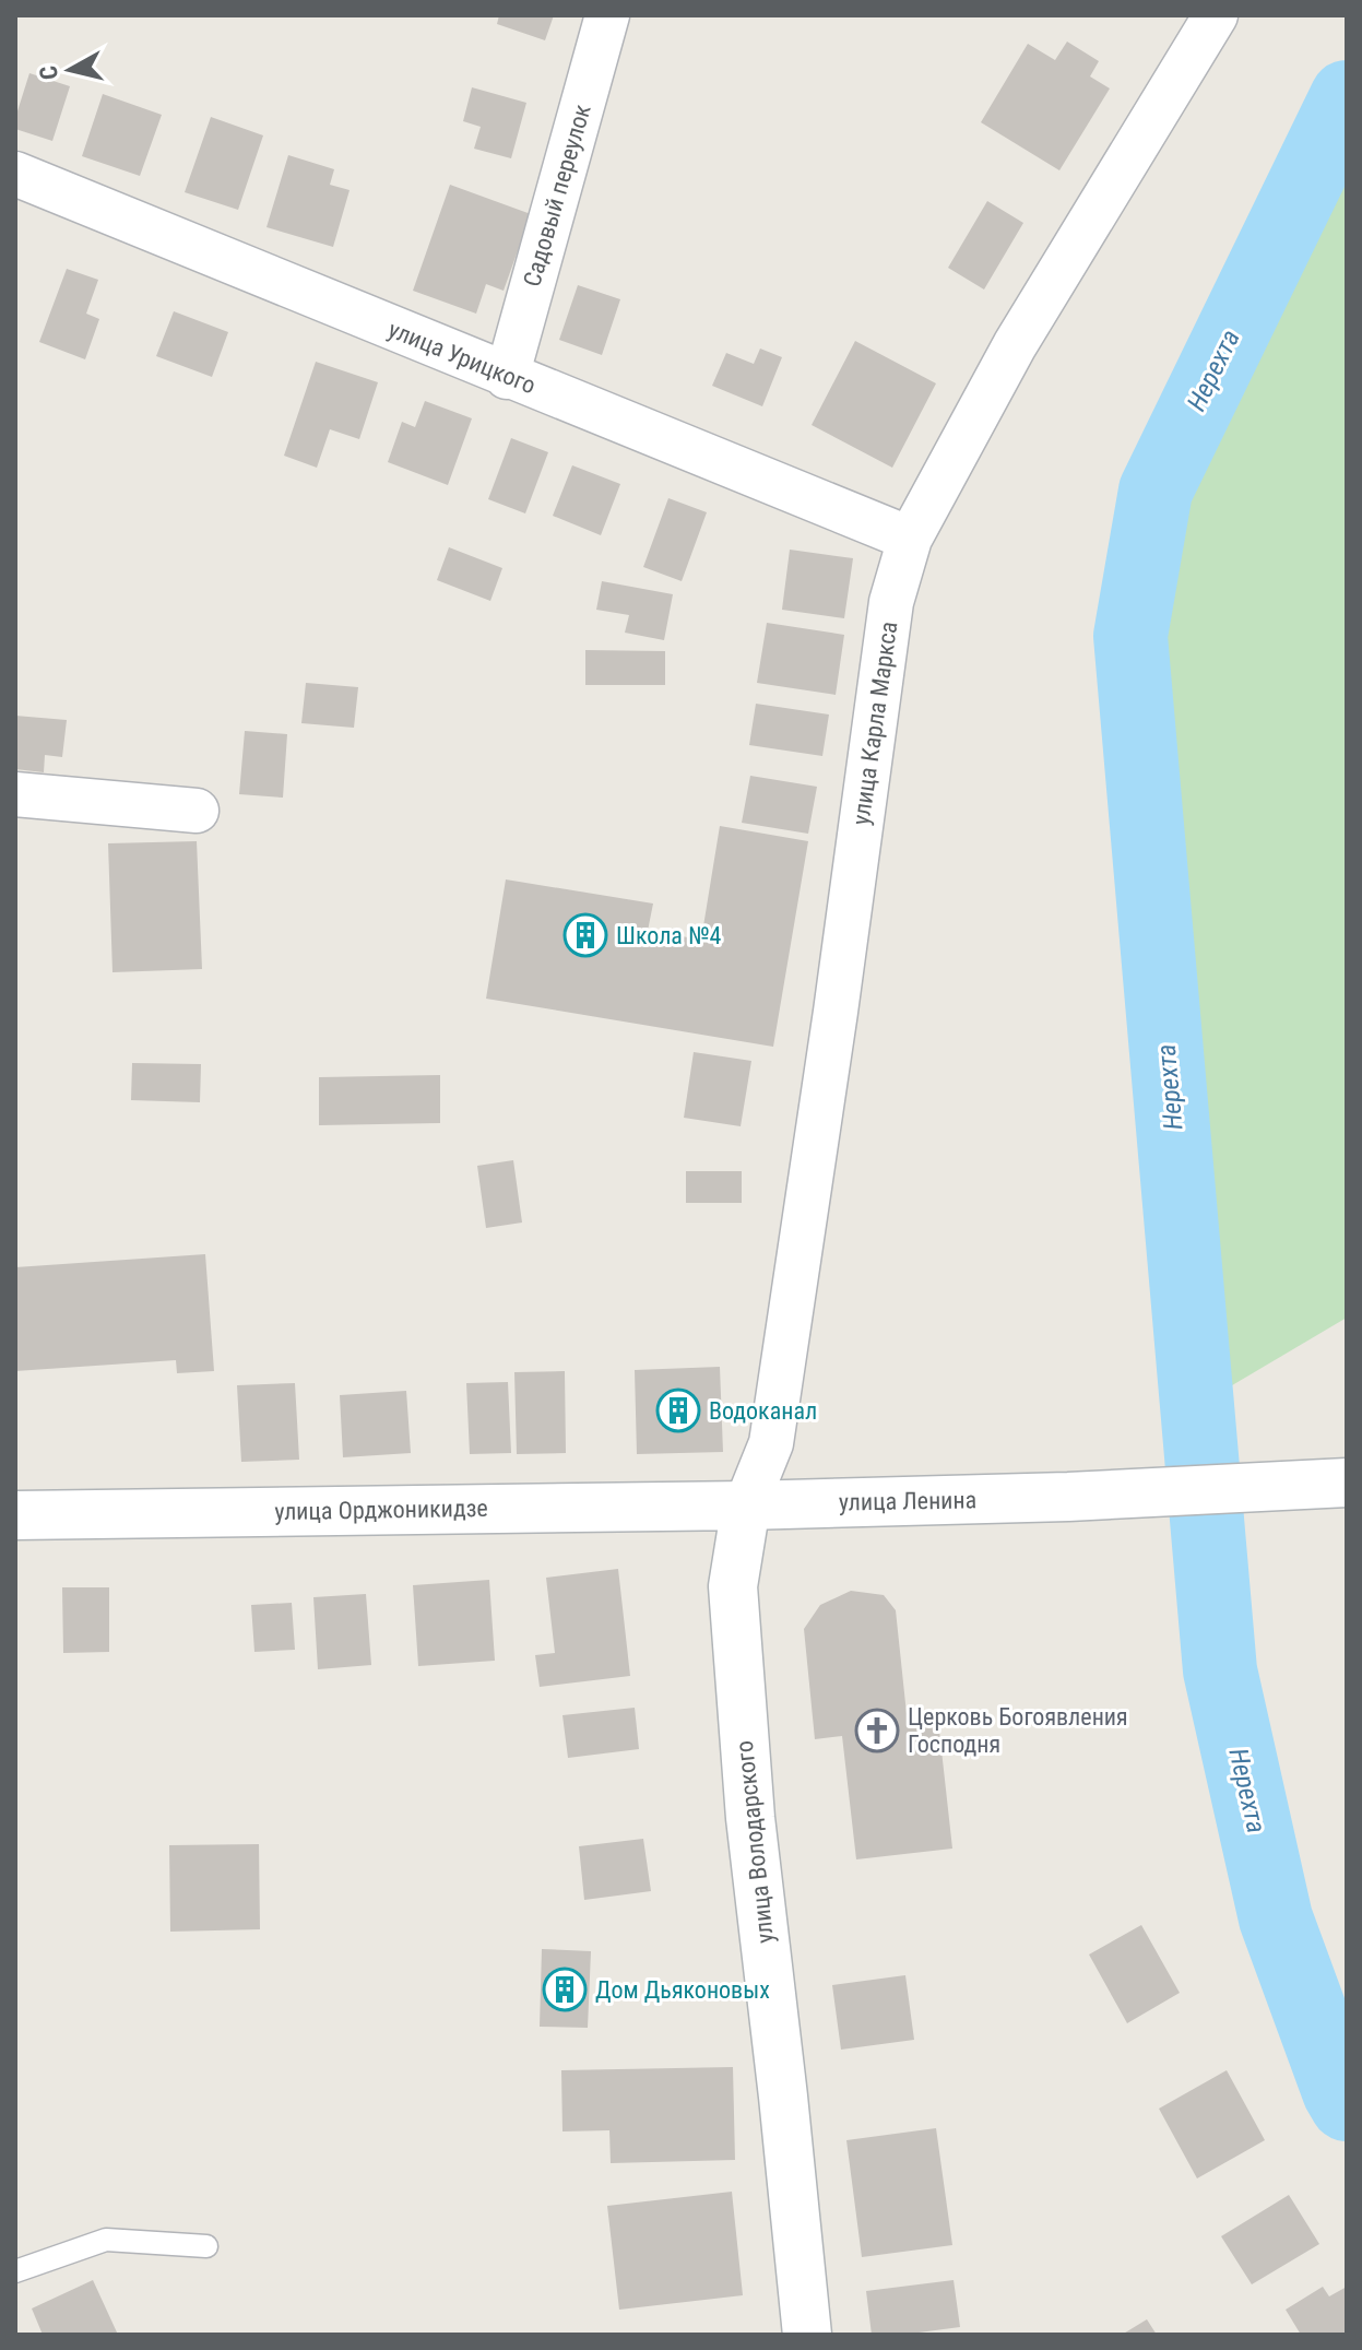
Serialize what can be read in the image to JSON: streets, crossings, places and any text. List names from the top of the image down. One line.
{"streets":{"main road":["улица Ленина","улица Орджоникидзе","улица Володарского"],"street":["Садовый переулок","улица Урицкого","улица Карла Маркса"]},"crossings":[["Садовый переулок","улица Урицкого"],["улица Урицкого","улица Карла Маркса"],["улица Карла Маркса","улица Ленина"],["улица Карла Маркса","улица Орджоникидзе"],["улица Карла Маркса","улица Володарского"],["улица Ленина","улица Орджоникидзе"],["улица Ленина","улица Володарского"],["улица Орджоникидзе","улица Володарского"]],"water":["Нерехта"],"places":{"building":["Школа №4","Водоканал","Дом Дьяконовых"],"church":["Церковь Богоявления Господня"]},"north":"left"}
